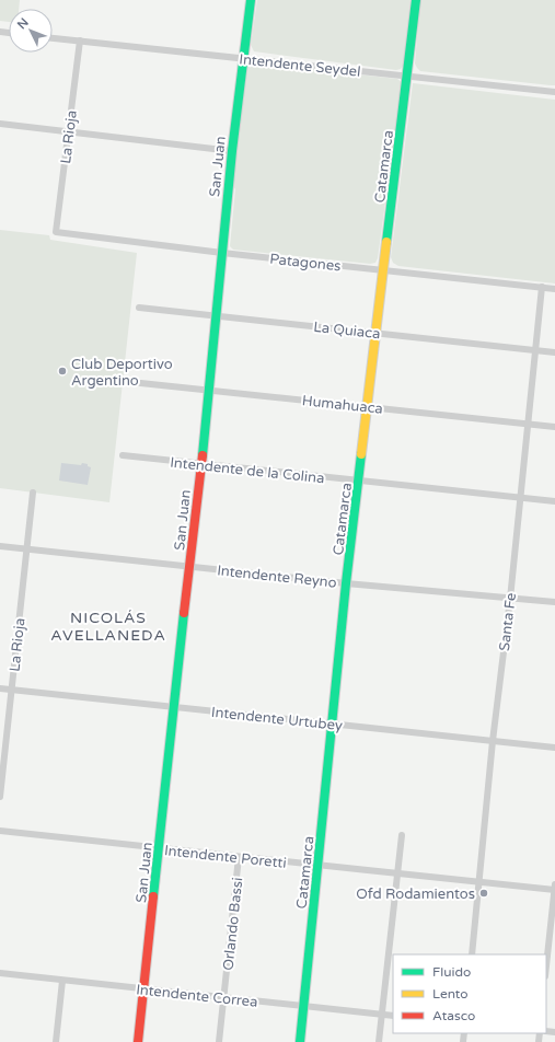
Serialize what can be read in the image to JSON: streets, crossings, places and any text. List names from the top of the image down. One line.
{"streets":{"street":["Intendente Seydel","La Rioja","San Juan","Catamarca","Patagones","La Quiaca","Humahuaca","Intendente de la Colina","Intendente Reyno","Santa Fe","Intendente Urtubey","Intendente Poretti","Orlando Bassi","Intendente Correa"]},"crossings":[["Intendente Seydel","La Rioja"],["Intendente Seydel","San Juan"],["Intendente Seydel","Catamarca"],["La Rioja","Patagones"],["La Rioja","Intendente Reyno"],["La Rioja","Intendente Urtubey"],["San Juan","Patagones"],["San Juan","La Quiaca"],["San Juan","Humahuaca"],["San Juan","Intendente de la Colina"],["San Juan","Intendente Reyno"],["San Juan","Intendente Urtubey"],["San Juan","Intendente Poretti"],["San Juan","Intendente Correa"],["Catamarca","Patagones"],["Catamarca","La Quiaca"],["Catamarca","Humahuaca"],["Catamarca","Intendente de la Colina"],["Catamarca","Intendente Reyno"],["Catamarca","Intendente Urtubey"],["Catamarca","Intendente Poretti"],["Catamarca","Intendente Correa"],["Patagones","Santa Fe"],["La Quiaca","Santa Fe"],["Humahuaca","Santa Fe"],["Intendente de la Colina","Santa Fe"],["Intendente Reyno","Santa Fe"],["Santa Fe","Intendente Urtubey"],["Santa Fe","Intendente Poretti"],["Intendente Poretti","Orlando Bassi"],["Orlando Bassi","Intendente Correa"]],"districts":["NICOLÁS AVELLANEDA"],"places":["Club Deportivo Argentino","Ofd Rodamientos"],"legend":["Fluido","Lento","Atasco"],"north":"top left"}
